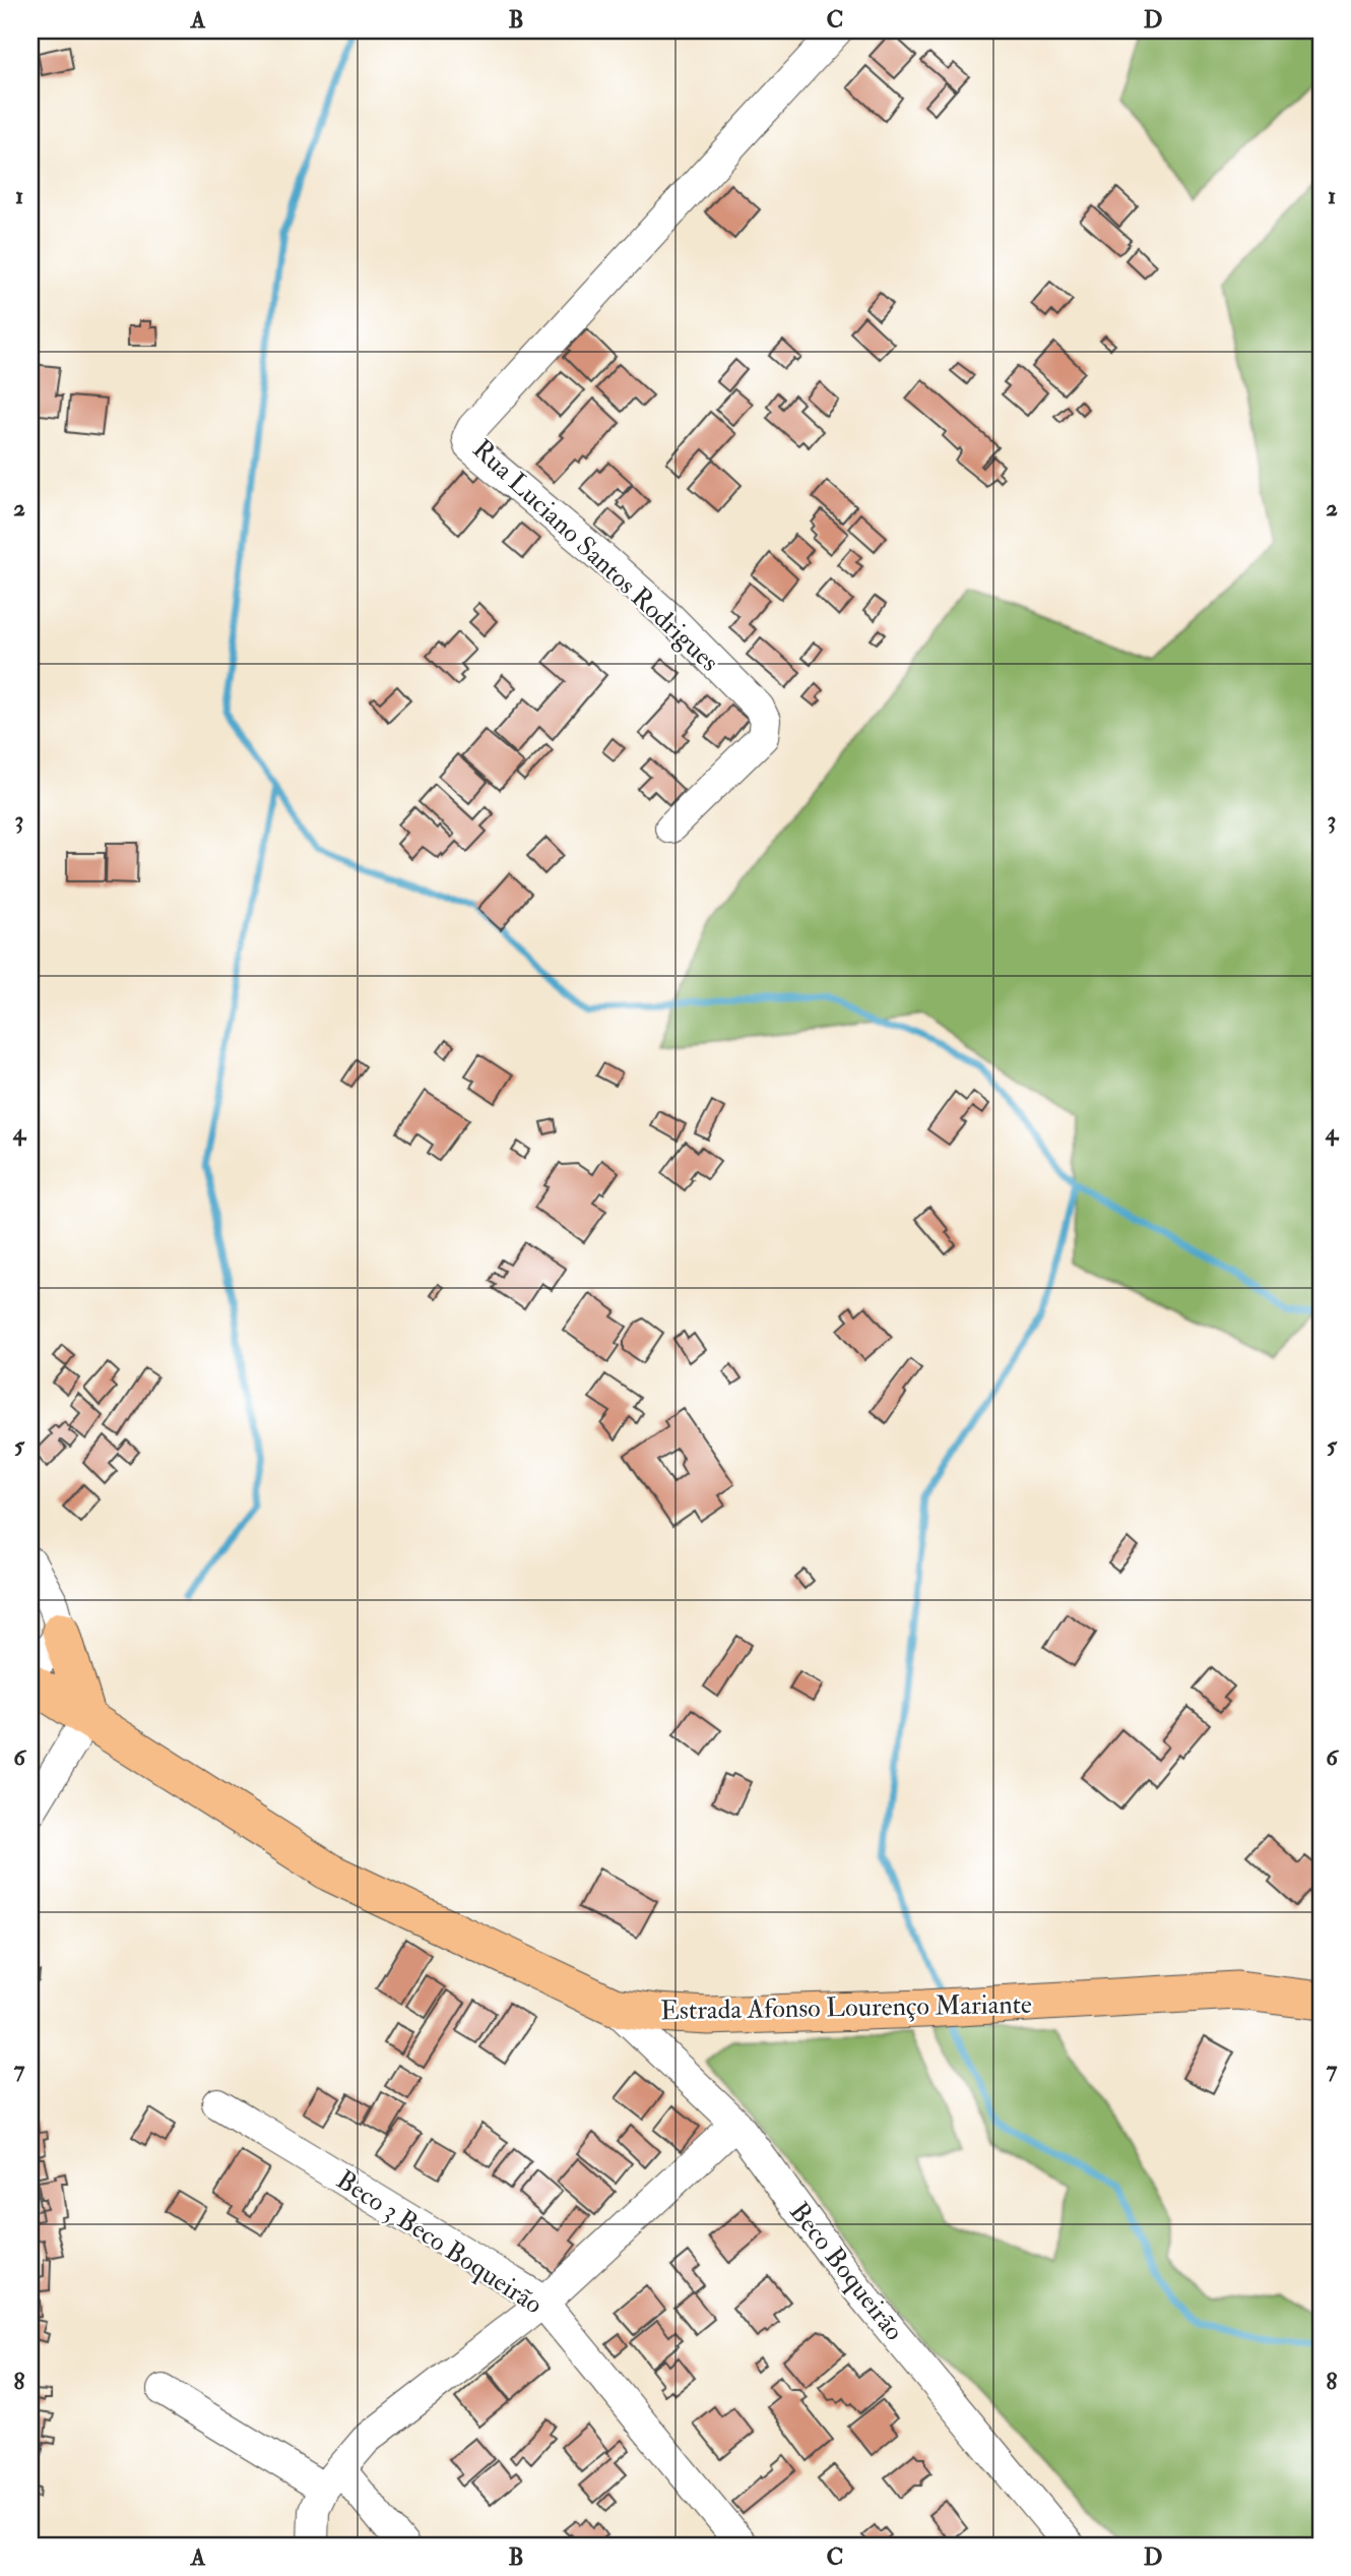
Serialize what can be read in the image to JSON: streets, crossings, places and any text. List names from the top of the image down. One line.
{"streets":{"main road":["Estrada Afonso Lourenço Mariante"],"street":["Rua Luciano Santos Rodrigues","Beco 3 Beco Boqueirão","Beco Boqueirão"]},"crossings":[["Estrada Afonso Lourenço Mariante","Beco Boqueirão"]],"grid":{"columns":["A","B","C","D"],"rows":["1","2","3","4","5","6","7","8"]}}
